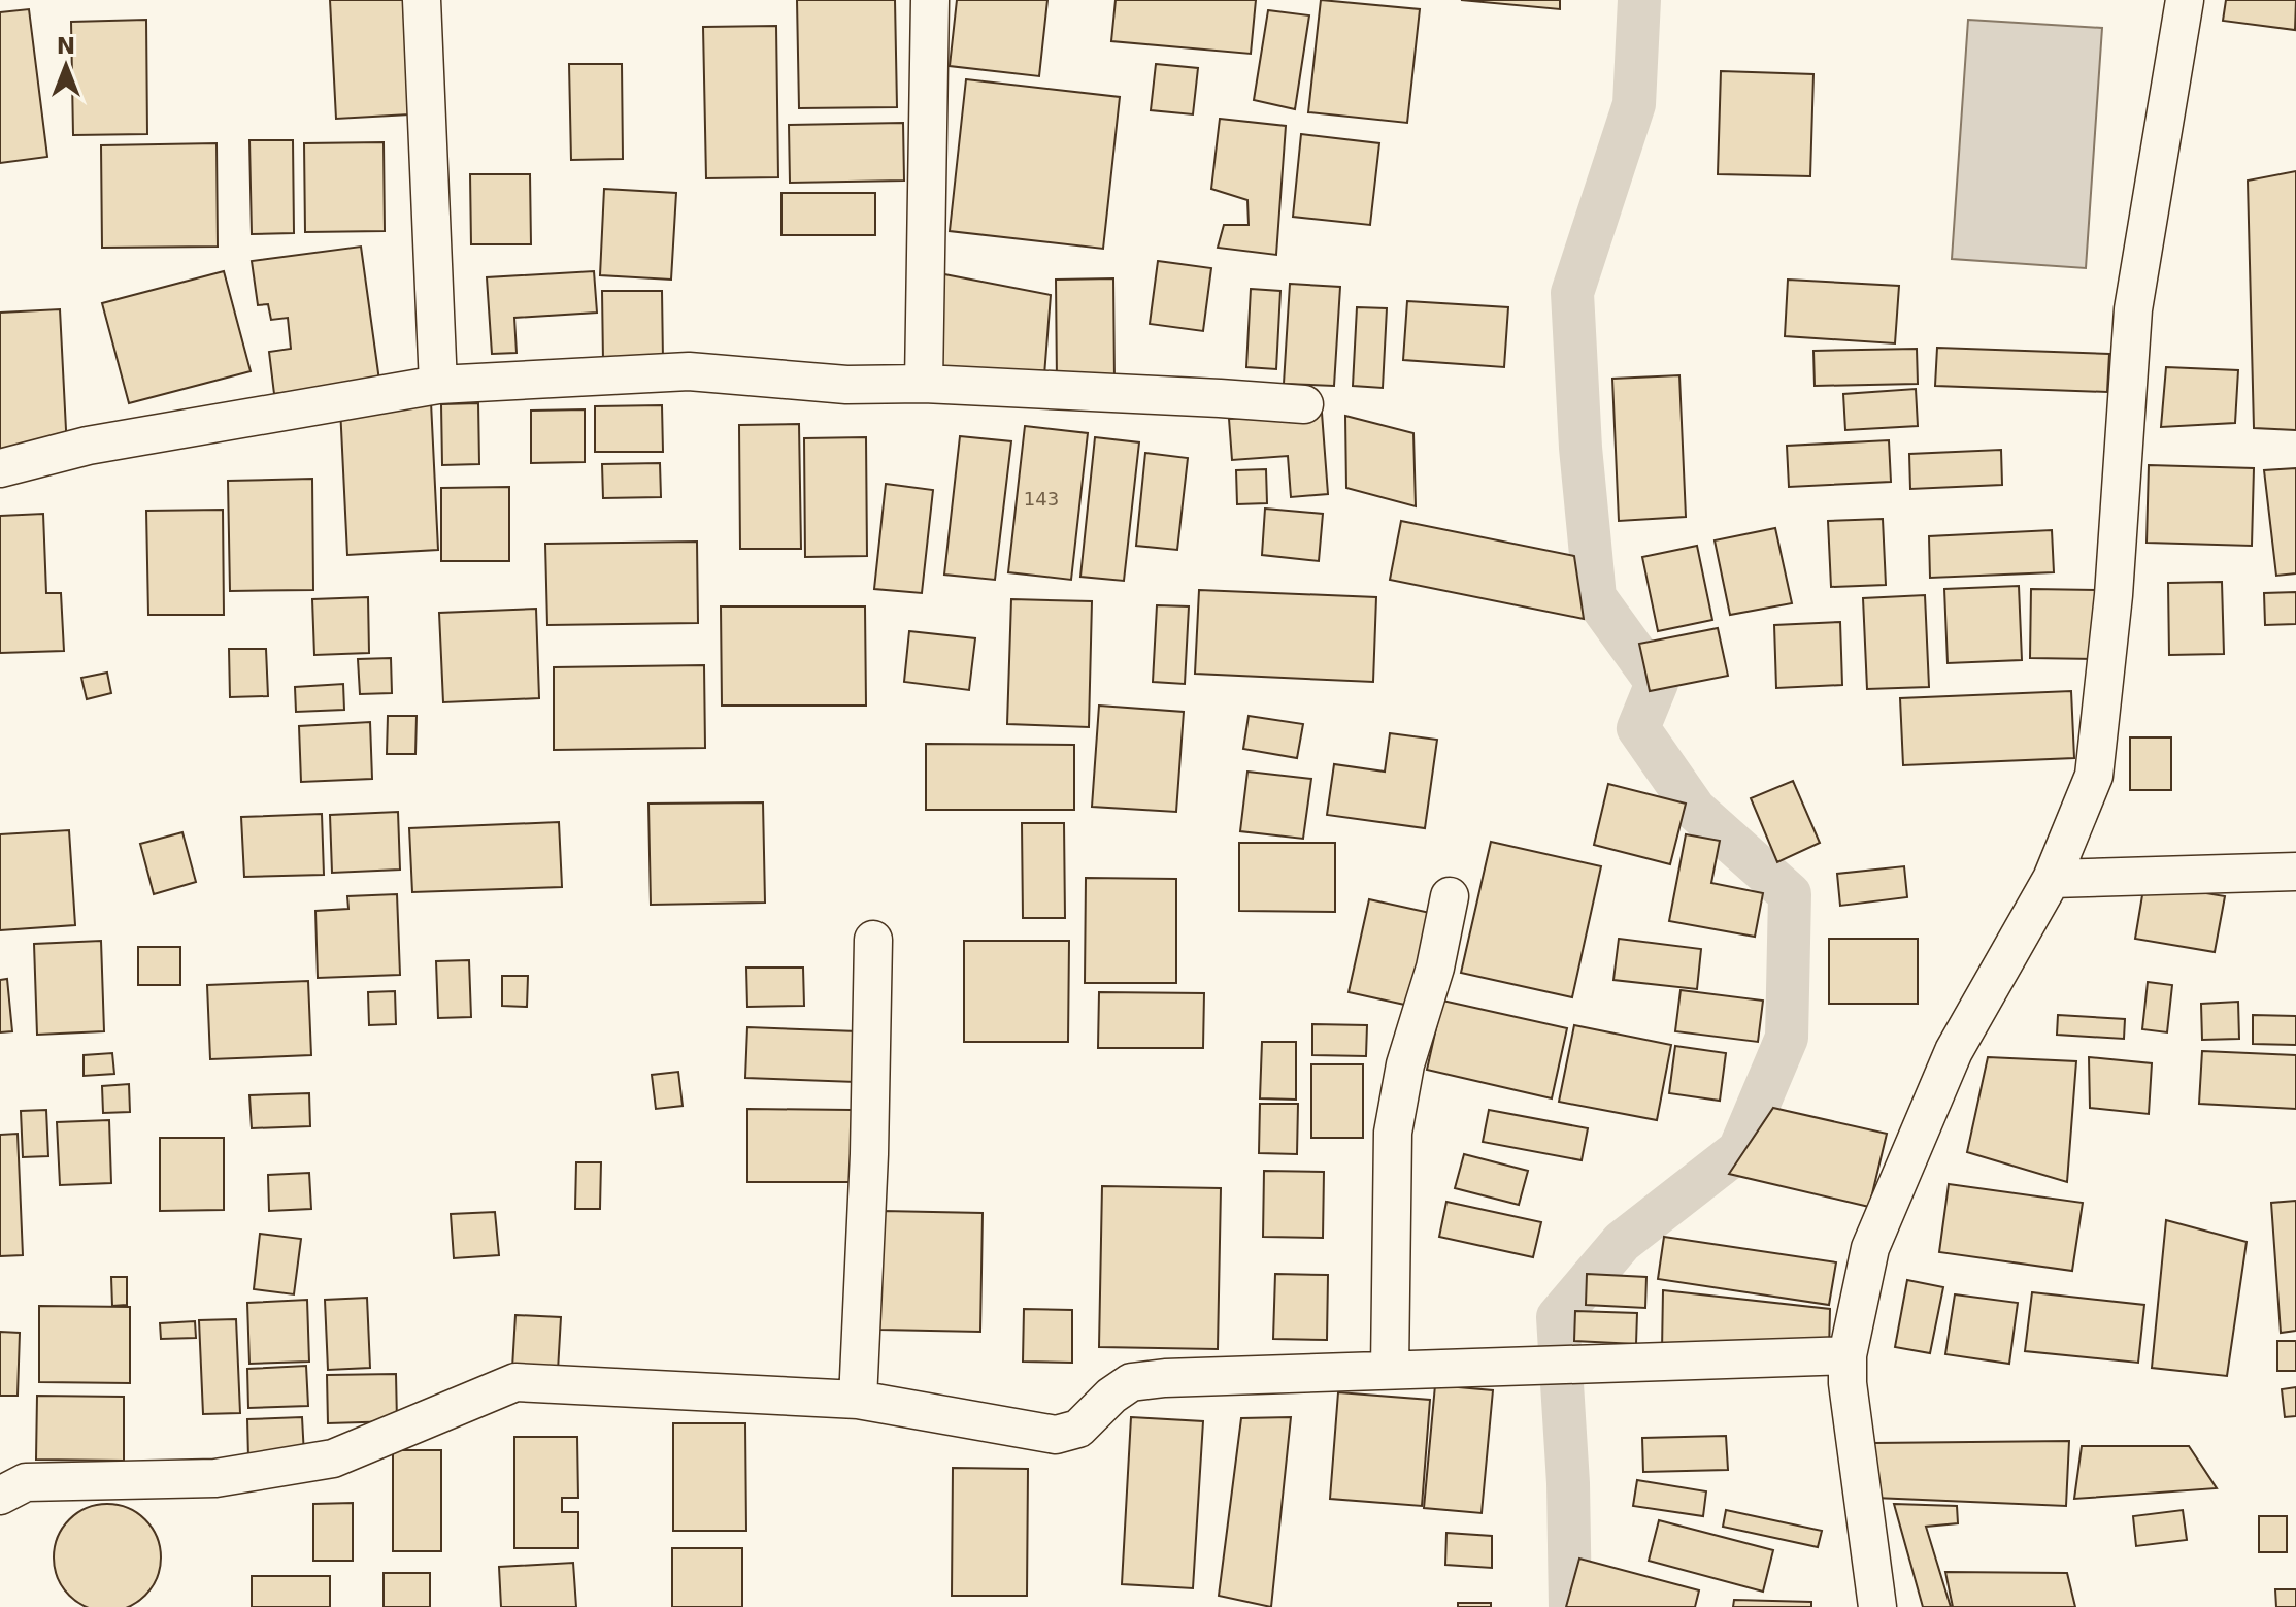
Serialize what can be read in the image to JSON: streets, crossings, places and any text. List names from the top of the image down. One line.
{"house_numbers":["143"],"north":"top"}
